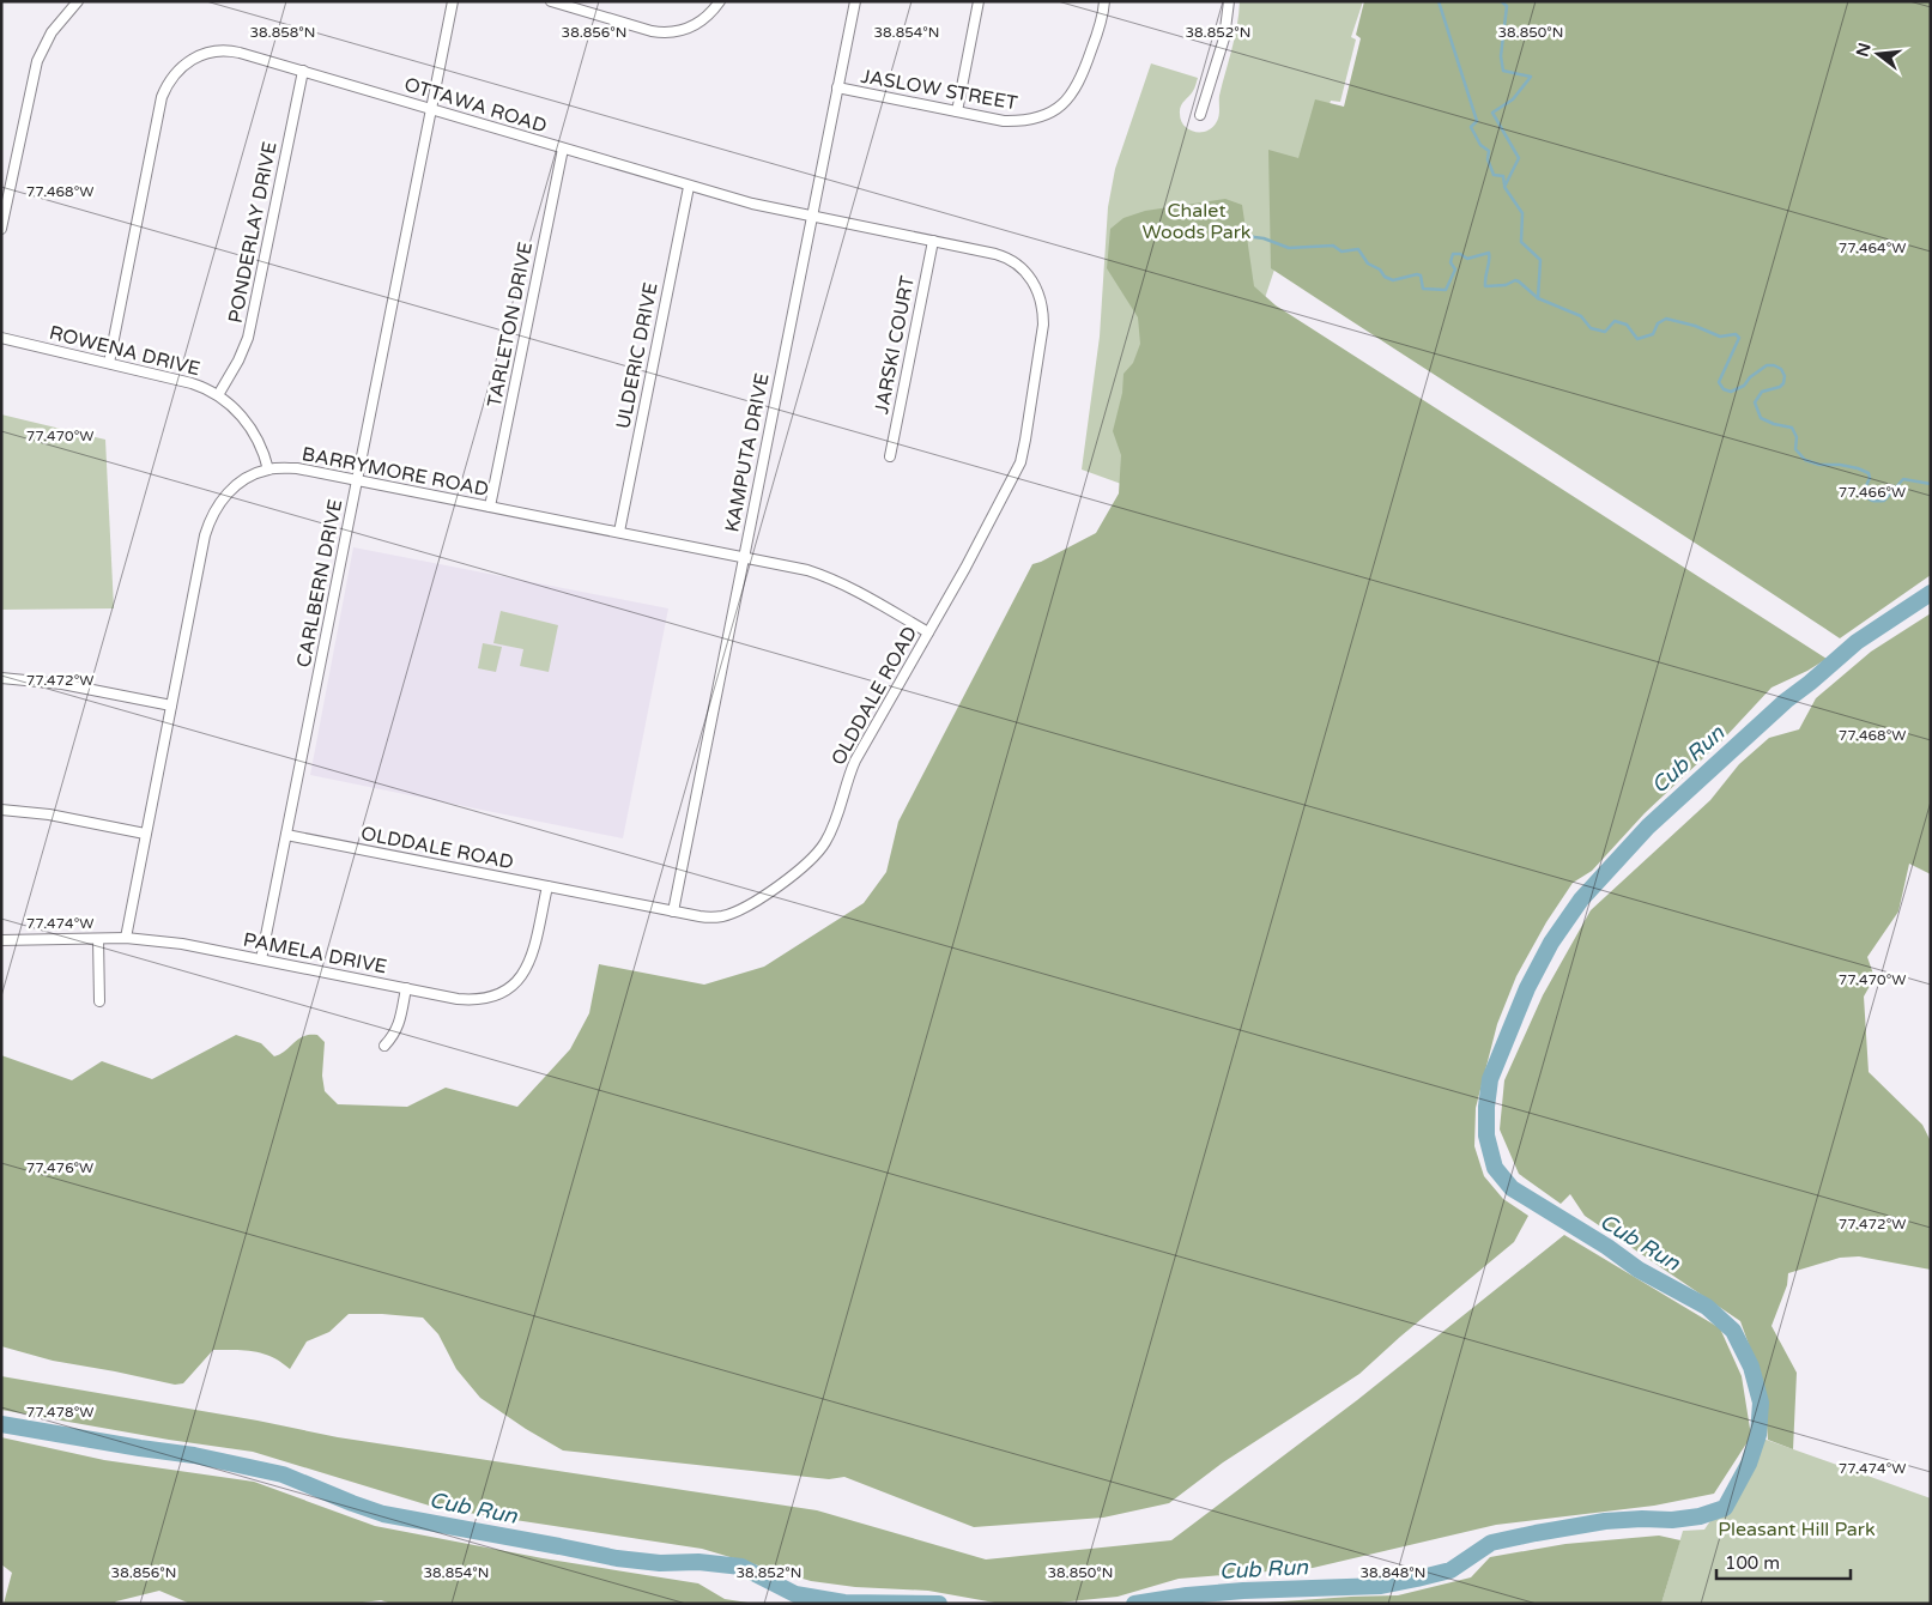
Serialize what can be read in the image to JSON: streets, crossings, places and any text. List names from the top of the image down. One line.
{"streets":{"street":["JASLOW STREET","OTTAWA ROAD","PONDERLAY DRIVE","TARLETON DRIVE","JARSKI COURT","ROWENA DRIVE","ULDERIC DRIVE","KAMPUTA DRIVE","BARRYMORE ROAD","CARLBERN DRIVE","OLDDALE ROAD","PAMELA DRIVE"]},"crossings":[["JASLOW STREET","KAMPUTA DRIVE"],["OTTAWA ROAD","PONDERLAY DRIVE"],["OTTAWA ROAD","TARLETON DRIVE"],["OTTAWA ROAD","JARSKI COURT"],["OTTAWA ROAD","ROWENA DRIVE"],["OTTAWA ROAD","ULDERIC DRIVE"],["OTTAWA ROAD","KAMPUTA DRIVE"],["OTTAWA ROAD","CARLBERN DRIVE"],["OTTAWA ROAD","OLDDALE ROAD"],["PONDERLAY DRIVE","ROWENA DRIVE"],["TARLETON DRIVE","BARRYMORE ROAD"],["ROWENA DRIVE","BARRYMORE ROAD"],["ULDERIC DRIVE","BARRYMORE ROAD"],["KAMPUTA DRIVE","BARRYMORE ROAD"],["KAMPUTA DRIVE","OLDDALE ROAD"],["BARRYMORE ROAD","CARLBERN DRIVE"],["BARRYMORE ROAD","OLDDALE ROAD"],["BARRYMORE ROAD","PAMELA DRIVE"],["CARLBERN DRIVE","OLDDALE ROAD"],["CARLBERN DRIVE","PAMELA DRIVE"],["OLDDALE ROAD","PAMELA DRIVE"]],"water":["Cub Run"],"parks":["Chalet Woods Park","Pleasant Hill Park"],"scale_bar":"100 m","north":"left","coordinates":["38.858°N","38.856°N","38.854°N","38.852°N","38.850°N","77.468°W","77.464°W","77.470°W","77.466°W","77.472°W","77.474°W","77.476°W","77.478°W","38.848°N"]}
